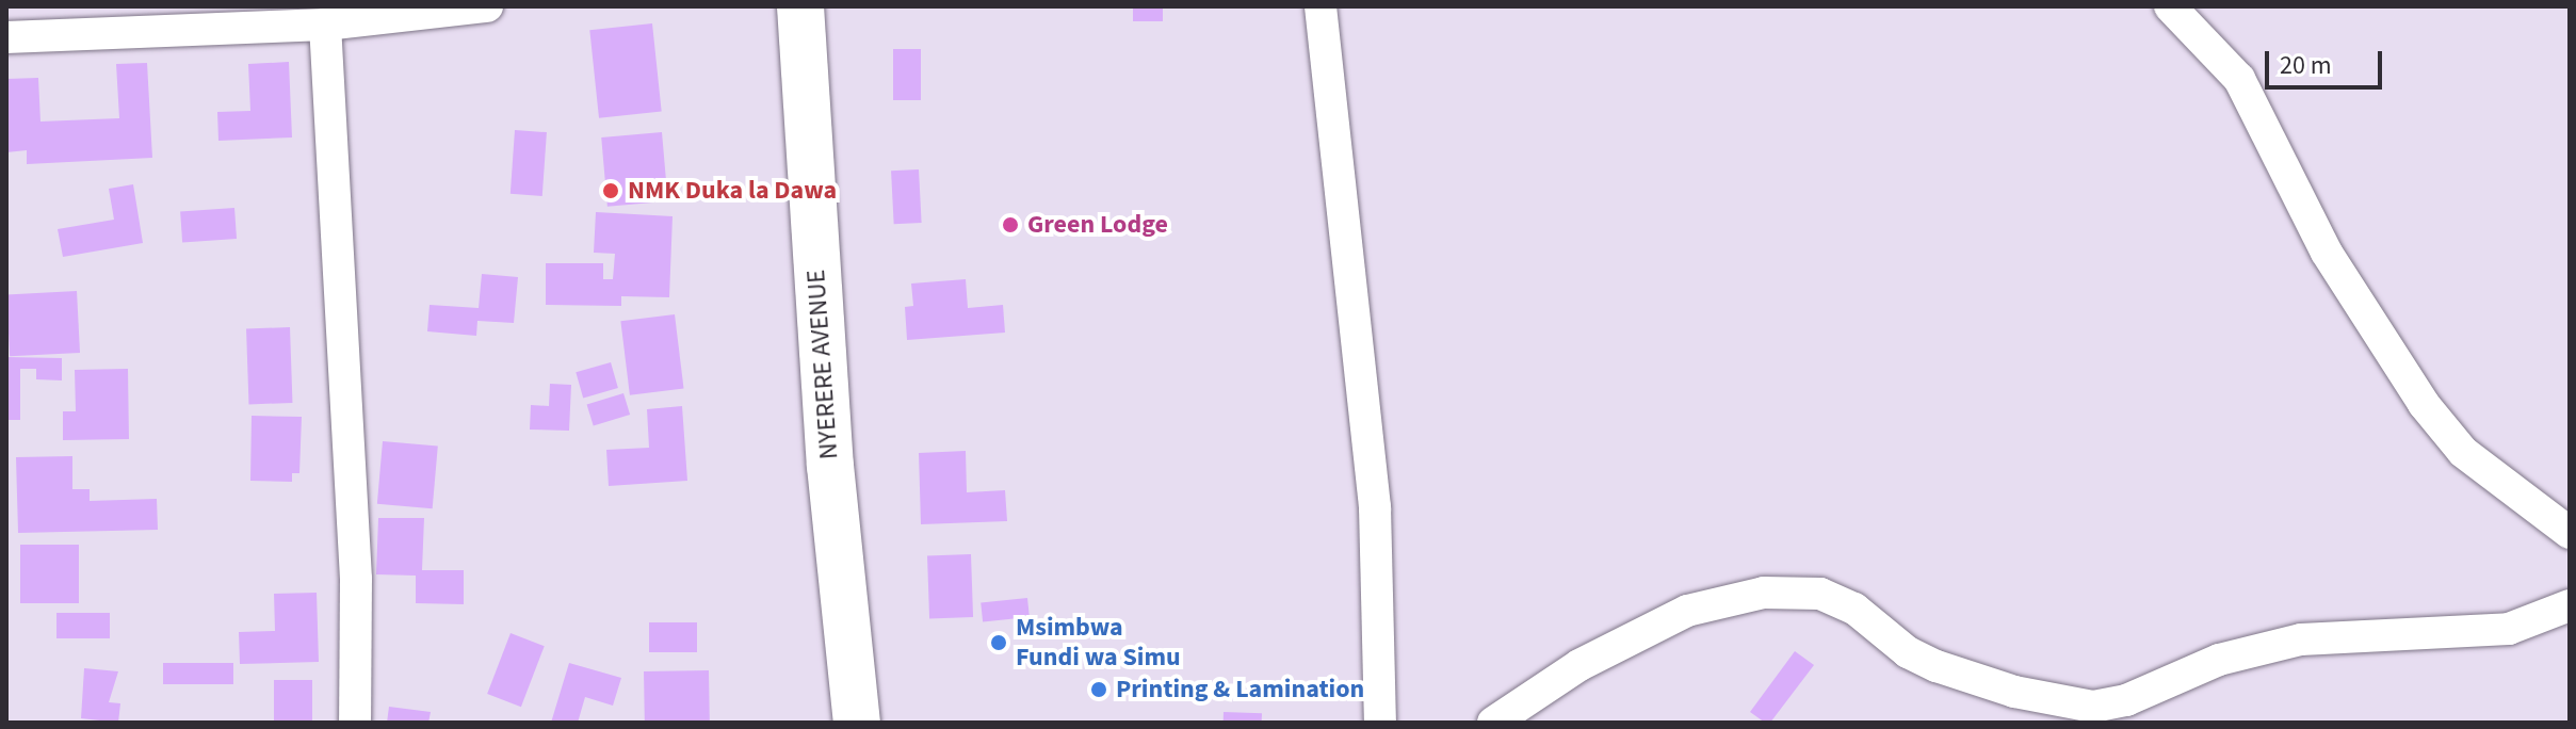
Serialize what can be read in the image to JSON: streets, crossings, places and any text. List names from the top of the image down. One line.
{"streets":{"main road":["NYERERE AVENUE"]},"places":["NMK Duka la Dawa","Green Lodge","Msimbwa Fundi wa Simu","Printing & Lamination"],"scale_bar":"20 m"}
